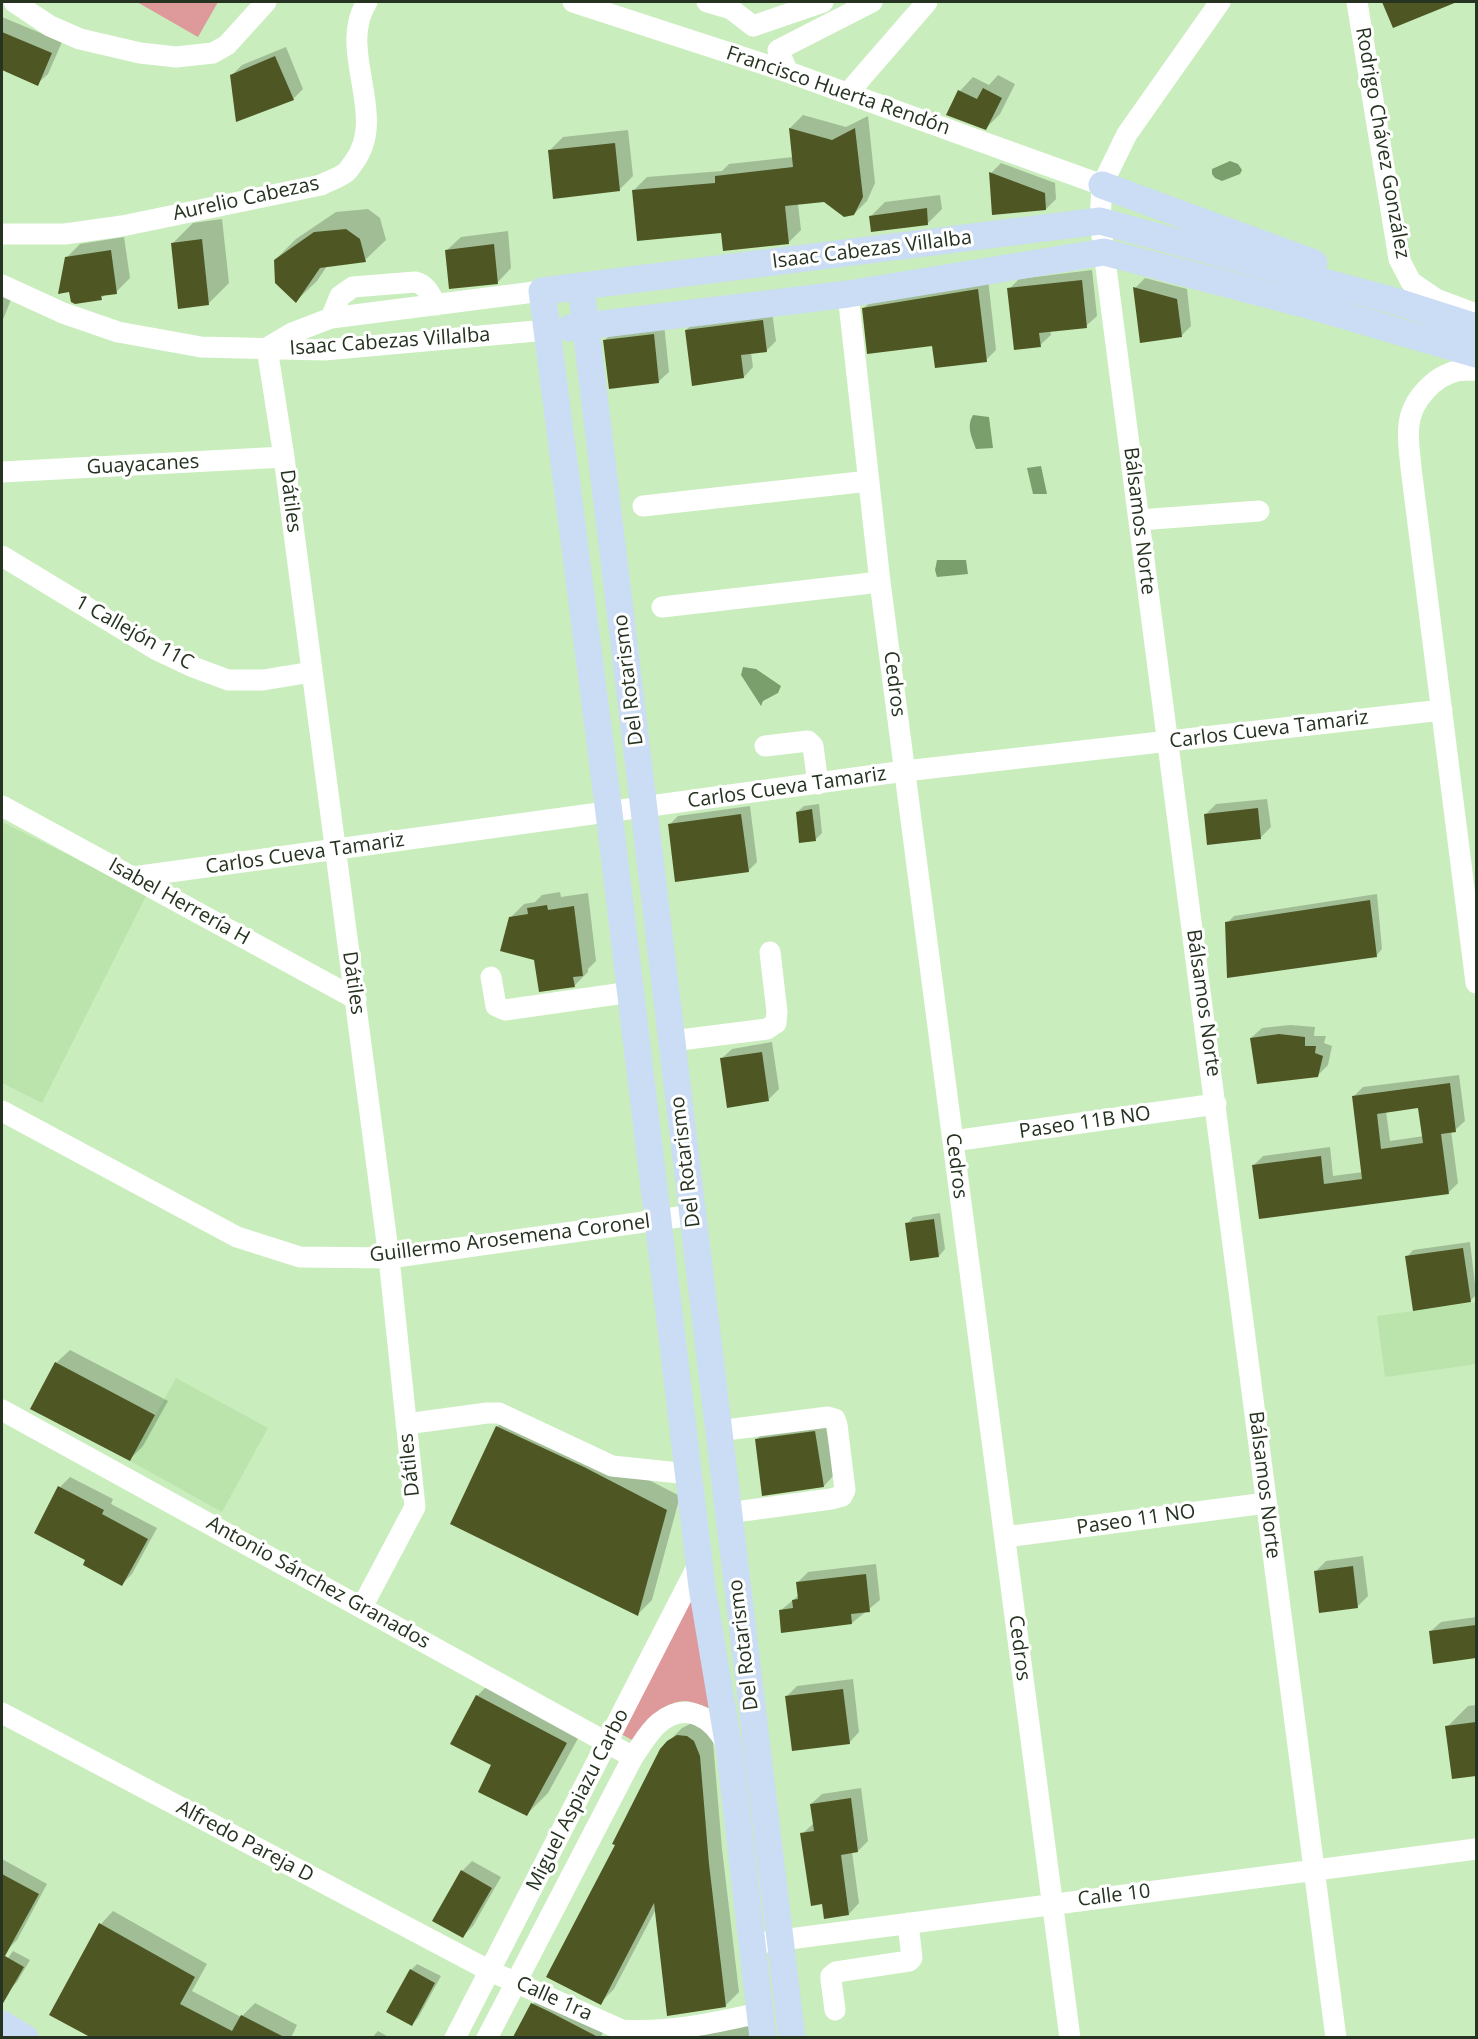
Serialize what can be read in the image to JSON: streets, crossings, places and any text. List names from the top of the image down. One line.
{"streets":{"main road":["Isaac Cabezas Villalba","Del Rotarismo"],"street":["Francisco Huerta Rendón","Rodrigo Chávez González","Aurelio Cabezas","Guayacanes","Dátiles","Bálsamos Norte","1 Callejón 11C","Cedros","Carlos Cueva Tamariz","Isabel Herrería H","Paseo 11B NO","Guillermo Arosemena Coronel","Paseo 11 NO","Antonio Sánchez Granados","Miguel Aspiazu Carbo","Alfredo Pareja D","Calle 10","Calle 1ra"]},"crossings":[["Francisco Huerta Rendón","Bálsamos Norte"],["Rodrigo Chávez González","Isaac Cabezas Villalba"],["Isaac Cabezas Villalba","Dátiles"],["Isaac Cabezas Villalba","Bálsamos Norte"],["Isaac Cabezas Villalba","Del Rotarismo"],["Isaac Cabezas Villalba","Cedros"],["Guayacanes","Dátiles"],["Dátiles","1 Callejón 11C"],["Dátiles","Carlos Cueva Tamariz"],["Dátiles","Isabel Herrería H"],["Dátiles","Guillermo Arosemena Coronel"],["Dátiles","Antonio Sánchez Granados"],["Bálsamos Norte","Carlos Cueva Tamariz"],["Bálsamos Norte","Paseo 11B NO"],["Bálsamos Norte","Paseo 11 NO"],["Bálsamos Norte","Calle 10"],["Del Rotarismo","Carlos Cueva Tamariz"],["Del Rotarismo","Guillermo Arosemena Coronel"],["Del Rotarismo","Miguel Aspiazu Carbo"],["Del Rotarismo","Calle 10"],["Del Rotarismo","Calle 1ra"],["Cedros","Carlos Cueva Tamariz"],["Cedros","Paseo 11B NO"],["Cedros","Paseo 11 NO"],["Cedros","Calle 10"],["Carlos Cueva Tamariz","Isabel Herrería H"],["Antonio Sánchez Granados","Miguel Aspiazu Carbo"],["Miguel Aspiazu Carbo","Alfredo Pareja D"],["Miguel Aspiazu Carbo","Calle 1ra"],["Alfredo Pareja D","Calle 1ra"]]}
